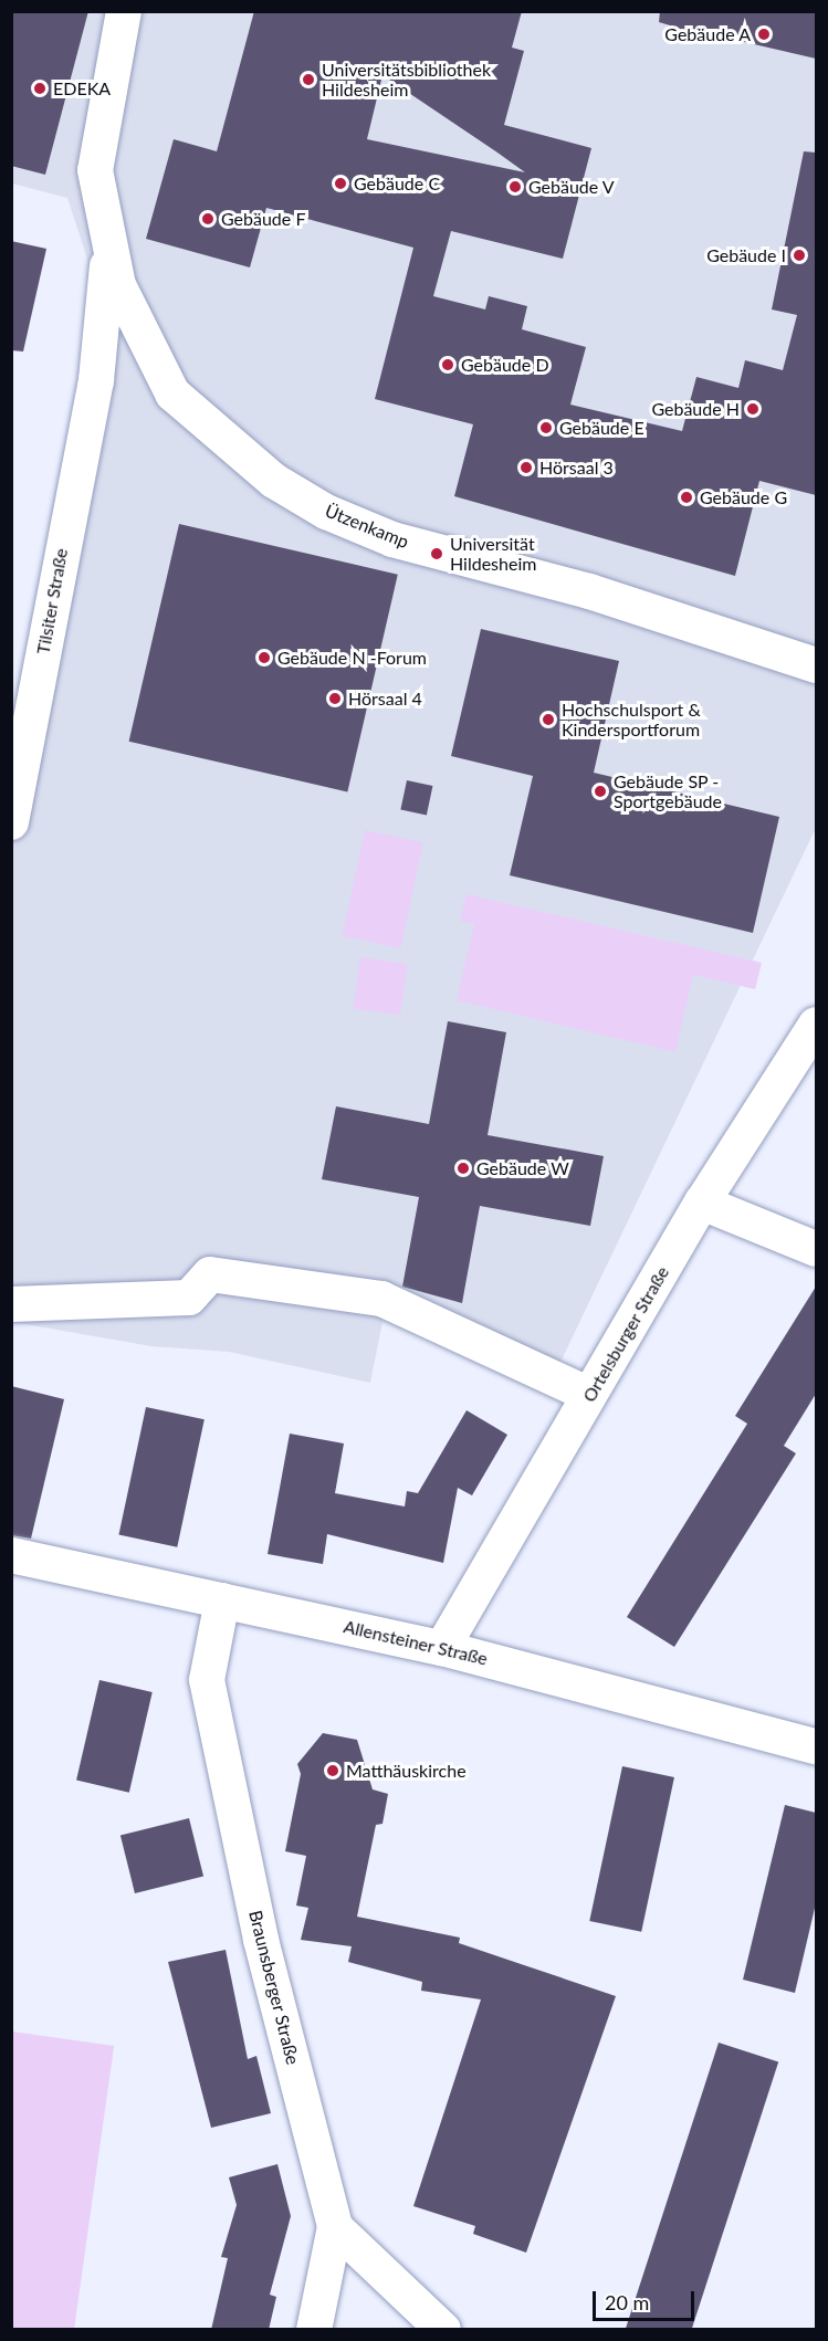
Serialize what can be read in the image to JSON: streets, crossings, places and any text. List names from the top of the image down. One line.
{"streets":{"street":["Ützenkamp","Tilsiter Straße","Ortelsburger Straße","Allensteiner Straße","Braunsberger Straße"]},"crossings":[["Ützenkamp","Tilsiter Straße"],["Ortelsburger Straße","Allensteiner Straße"],["Allensteiner Straße","Braunsberger Straße"]],"places":["Gebäude A","Universitätsbibliothek Hildesheim","EDEKA","Gebäude C","Gebäude V","Gebäude F","Gebäude I","Gebäude D","Gebäude H","Gebäude E","Hörsaal 3","Gebäude G","Universität Hildesheim","Gebäude N -Forum","Hörsaal 4","Hochschulsport & Kindersportforum","Gebäude SP - Sportgebäude","Gebäude W","Matthäuskirche"],"scale_bar":"20 m"}
